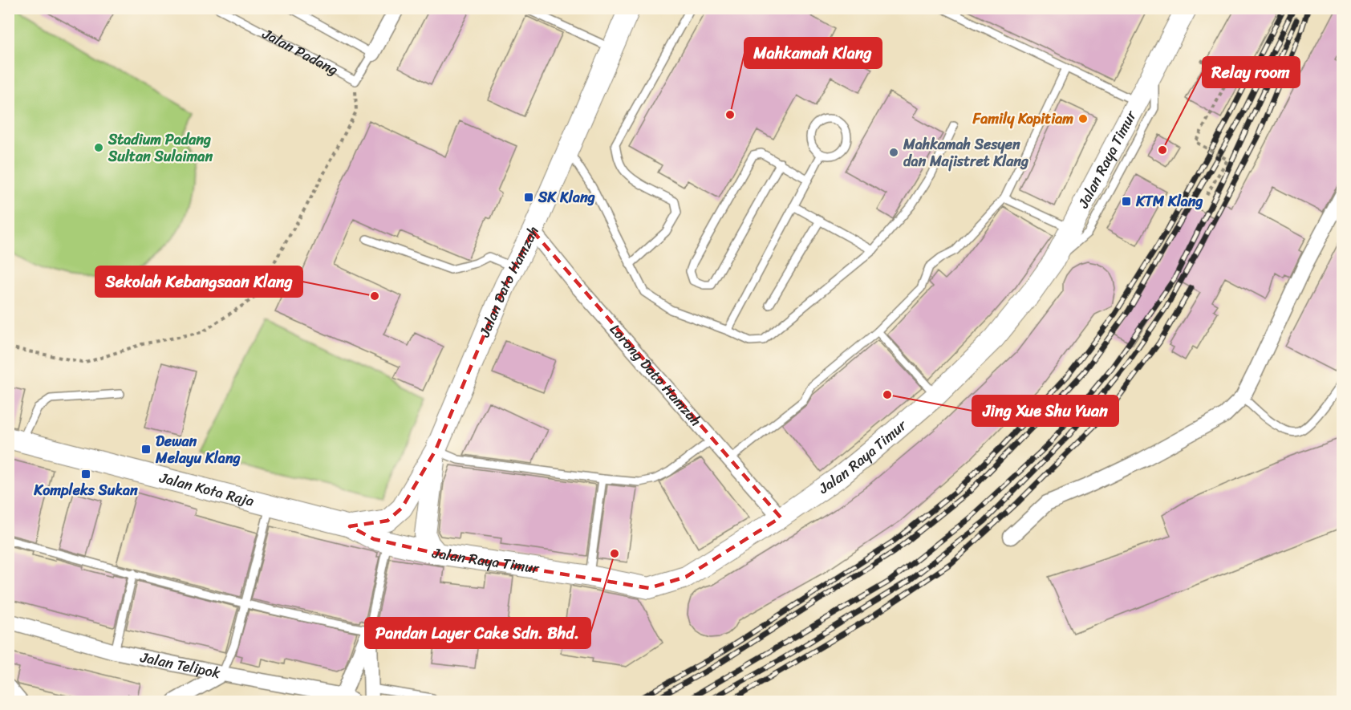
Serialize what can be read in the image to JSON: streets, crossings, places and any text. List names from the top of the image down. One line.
{"streets":{"main road":["Jalan Raya Timur","Jalan Dato Hamzah","Jalan Kota Raja"],"street":["Jalan Padang","Lorong Dato Hamzah","Jalan Telipok"]},"crossings":[["Jalan Raya Timur","Lorong Dato Hamzah"],["Jalan Raya Timur","Jalan Kota Raja"],["Jalan Dato Hamzah","Lorong Dato Hamzah"]],"places":{"other":["Mahkamah Klang","Family Kopitiam","Stadium Padang Sultan Sulaiman","Relay room","Mahkamah Sesyen dan Majistret Klang","Sekolah Kebangsaan Klang","Jing Xue Shu Yuan","Pandan Layer Cake Sdn. Bhd."],"transit":["SK Klang","KTM Klang","Dewan Melayu Klang","Kompleks Sukan"]}}
